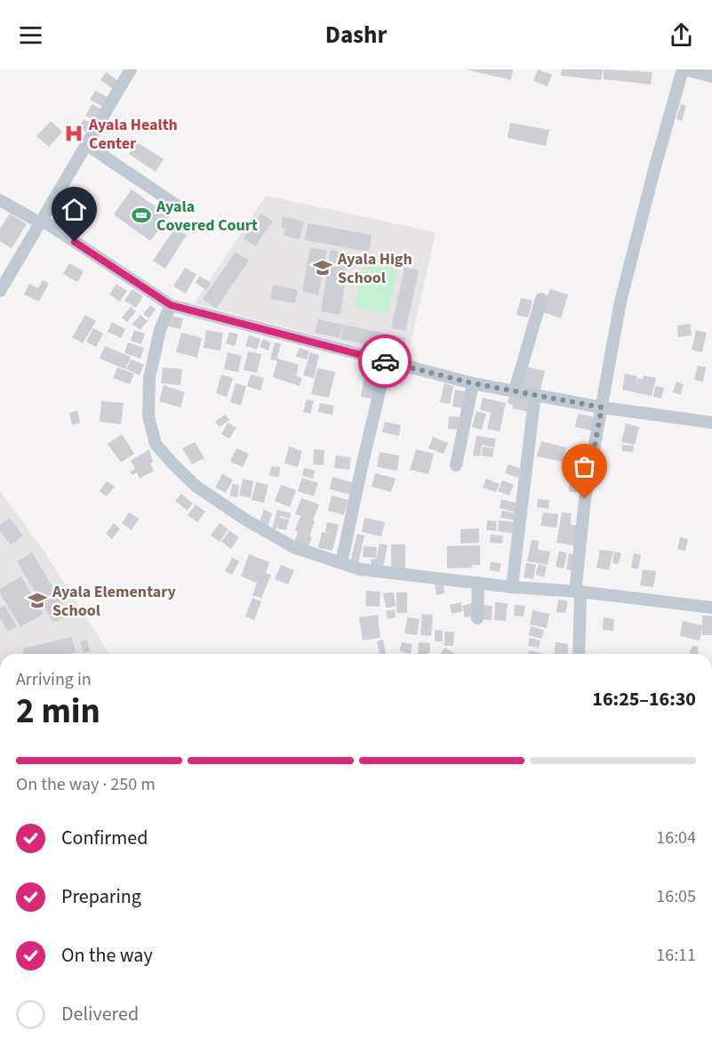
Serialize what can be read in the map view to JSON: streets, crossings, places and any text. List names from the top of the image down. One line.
{"places":{"hospital":["Ayala Health Center"],"sports":["Ayala Covered Court"],"school or university":["Ayala High School","Ayala Elementary School"]},"page":{"header":"Dashr","heading":["2 min","Arriving in","16:25–16:30"],"bar":"On the way · 250 m","list":[["Confirmed","16:04"],["Preparing","16:05"],["On the way","16:11"],"Delivered"]}}
